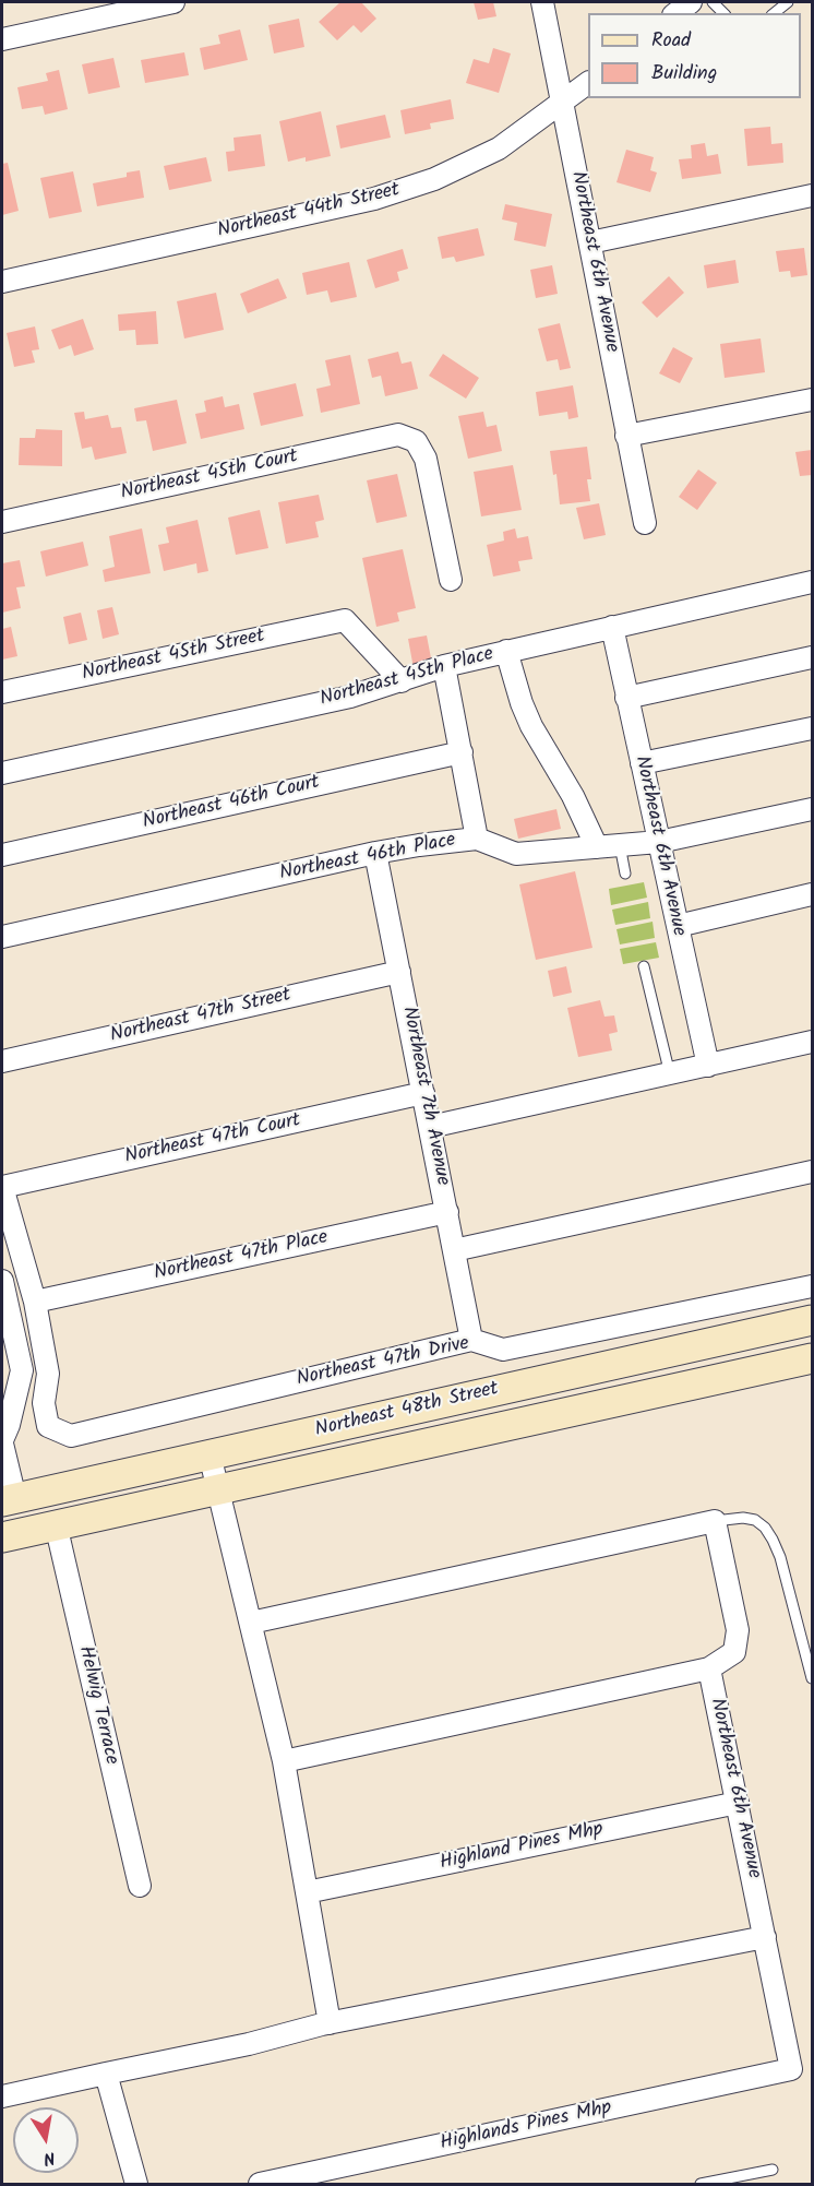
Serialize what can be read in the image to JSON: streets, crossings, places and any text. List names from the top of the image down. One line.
{"streets":{"main road":["Northeast 48th Street"],"street":["Northeast 44th Street","Northeast 6th Avenue","Northeast 45th Court","Northeast 45th Street","Northeast 45th Place","Northeast 46th Court","Northeast 46th Place","Northeast 47th Street","Northeast 7th Avenue","Northeast 47th Court","Northeast 47th Place","Northeast 47th Drive","Helwig Terrace","Highland Pines Mhp","Highlands Pines Mhp"]},"crossings":[["Northeast 44th Street","Northeast 6th Avenue"],["Northeast 6th Avenue","Northeast 45th Place"],["Northeast 6th Avenue","Northeast 46th Place"],["Northeast 6th Avenue","Highland Pines Mhp"],["Northeast 6th Avenue","Highlands Pines Mhp"],["Northeast 45th Street","Northeast 45th Place"],["Northeast 46th Place","Northeast 7th Avenue"],["Northeast 47th Street","Northeast 7th Avenue"],["Northeast 7th Avenue","Northeast 47th Court"],["Northeast 7th Avenue","Northeast 47th Place"],["Northeast 7th Avenue","Northeast 47th Drive"],["Northeast 47th Place","Northeast 47th Drive"],["Northeast 48th Street","Helwig Terrace"]],"legend":["Road","Building"],"north":"bottom"}
